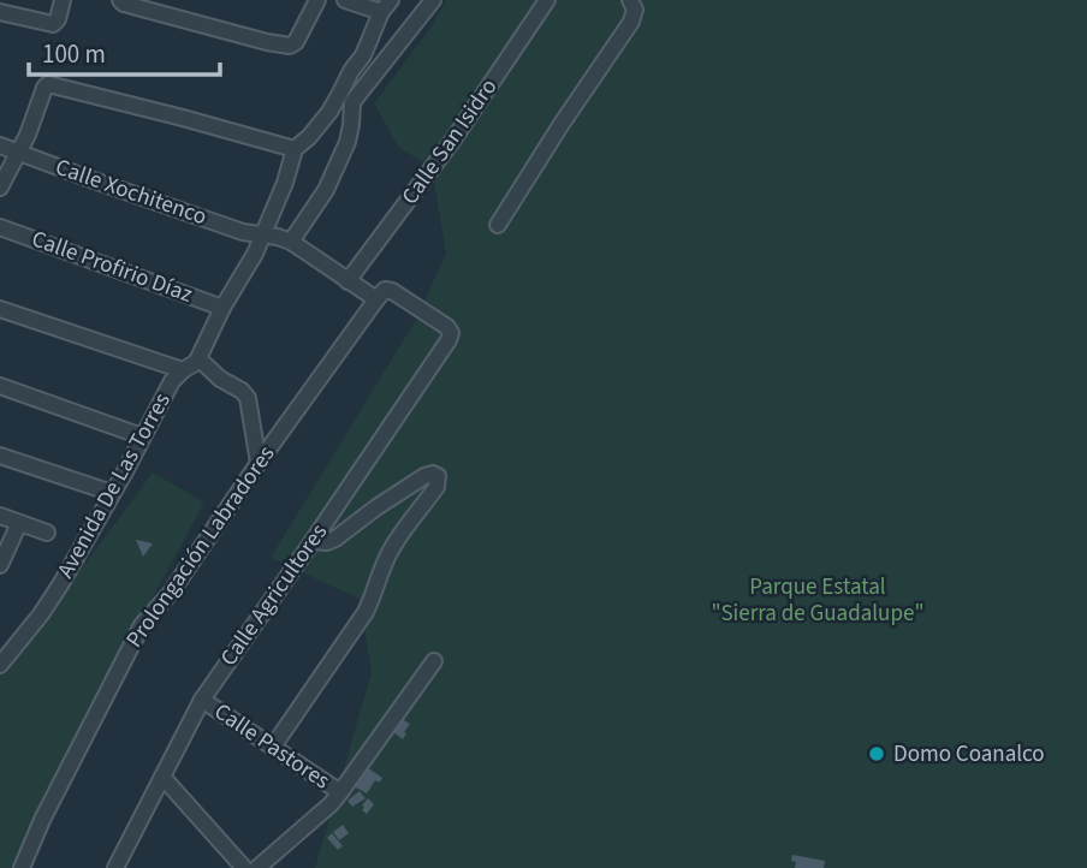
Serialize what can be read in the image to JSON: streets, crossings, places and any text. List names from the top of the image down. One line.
{"streets":{"street":["Calle San Isidro","Calle Xochitenco","Calle Profirio Díaz","Avenida De Las Torres","Prolongación Labradores","Calle Agricultores","Calle Pastores"]},"crossings":[["Calle San Isidro","Calle Xochitenco"],["Calle Xochitenco","Avenida De Las Torres"],["Calle Xochitenco","Prolongación Labradores"],["Calle Xochitenco","Calle Agricultores"],["Calle Profirio Díaz","Avenida De Las Torres"],["Calle Agricultores","Calle Pastores"]],"parks":["Parque Estatal \"Sierra de Guadalupe\""],"places":["Domo Coanalco"],"scale_bar":"100 m"}
